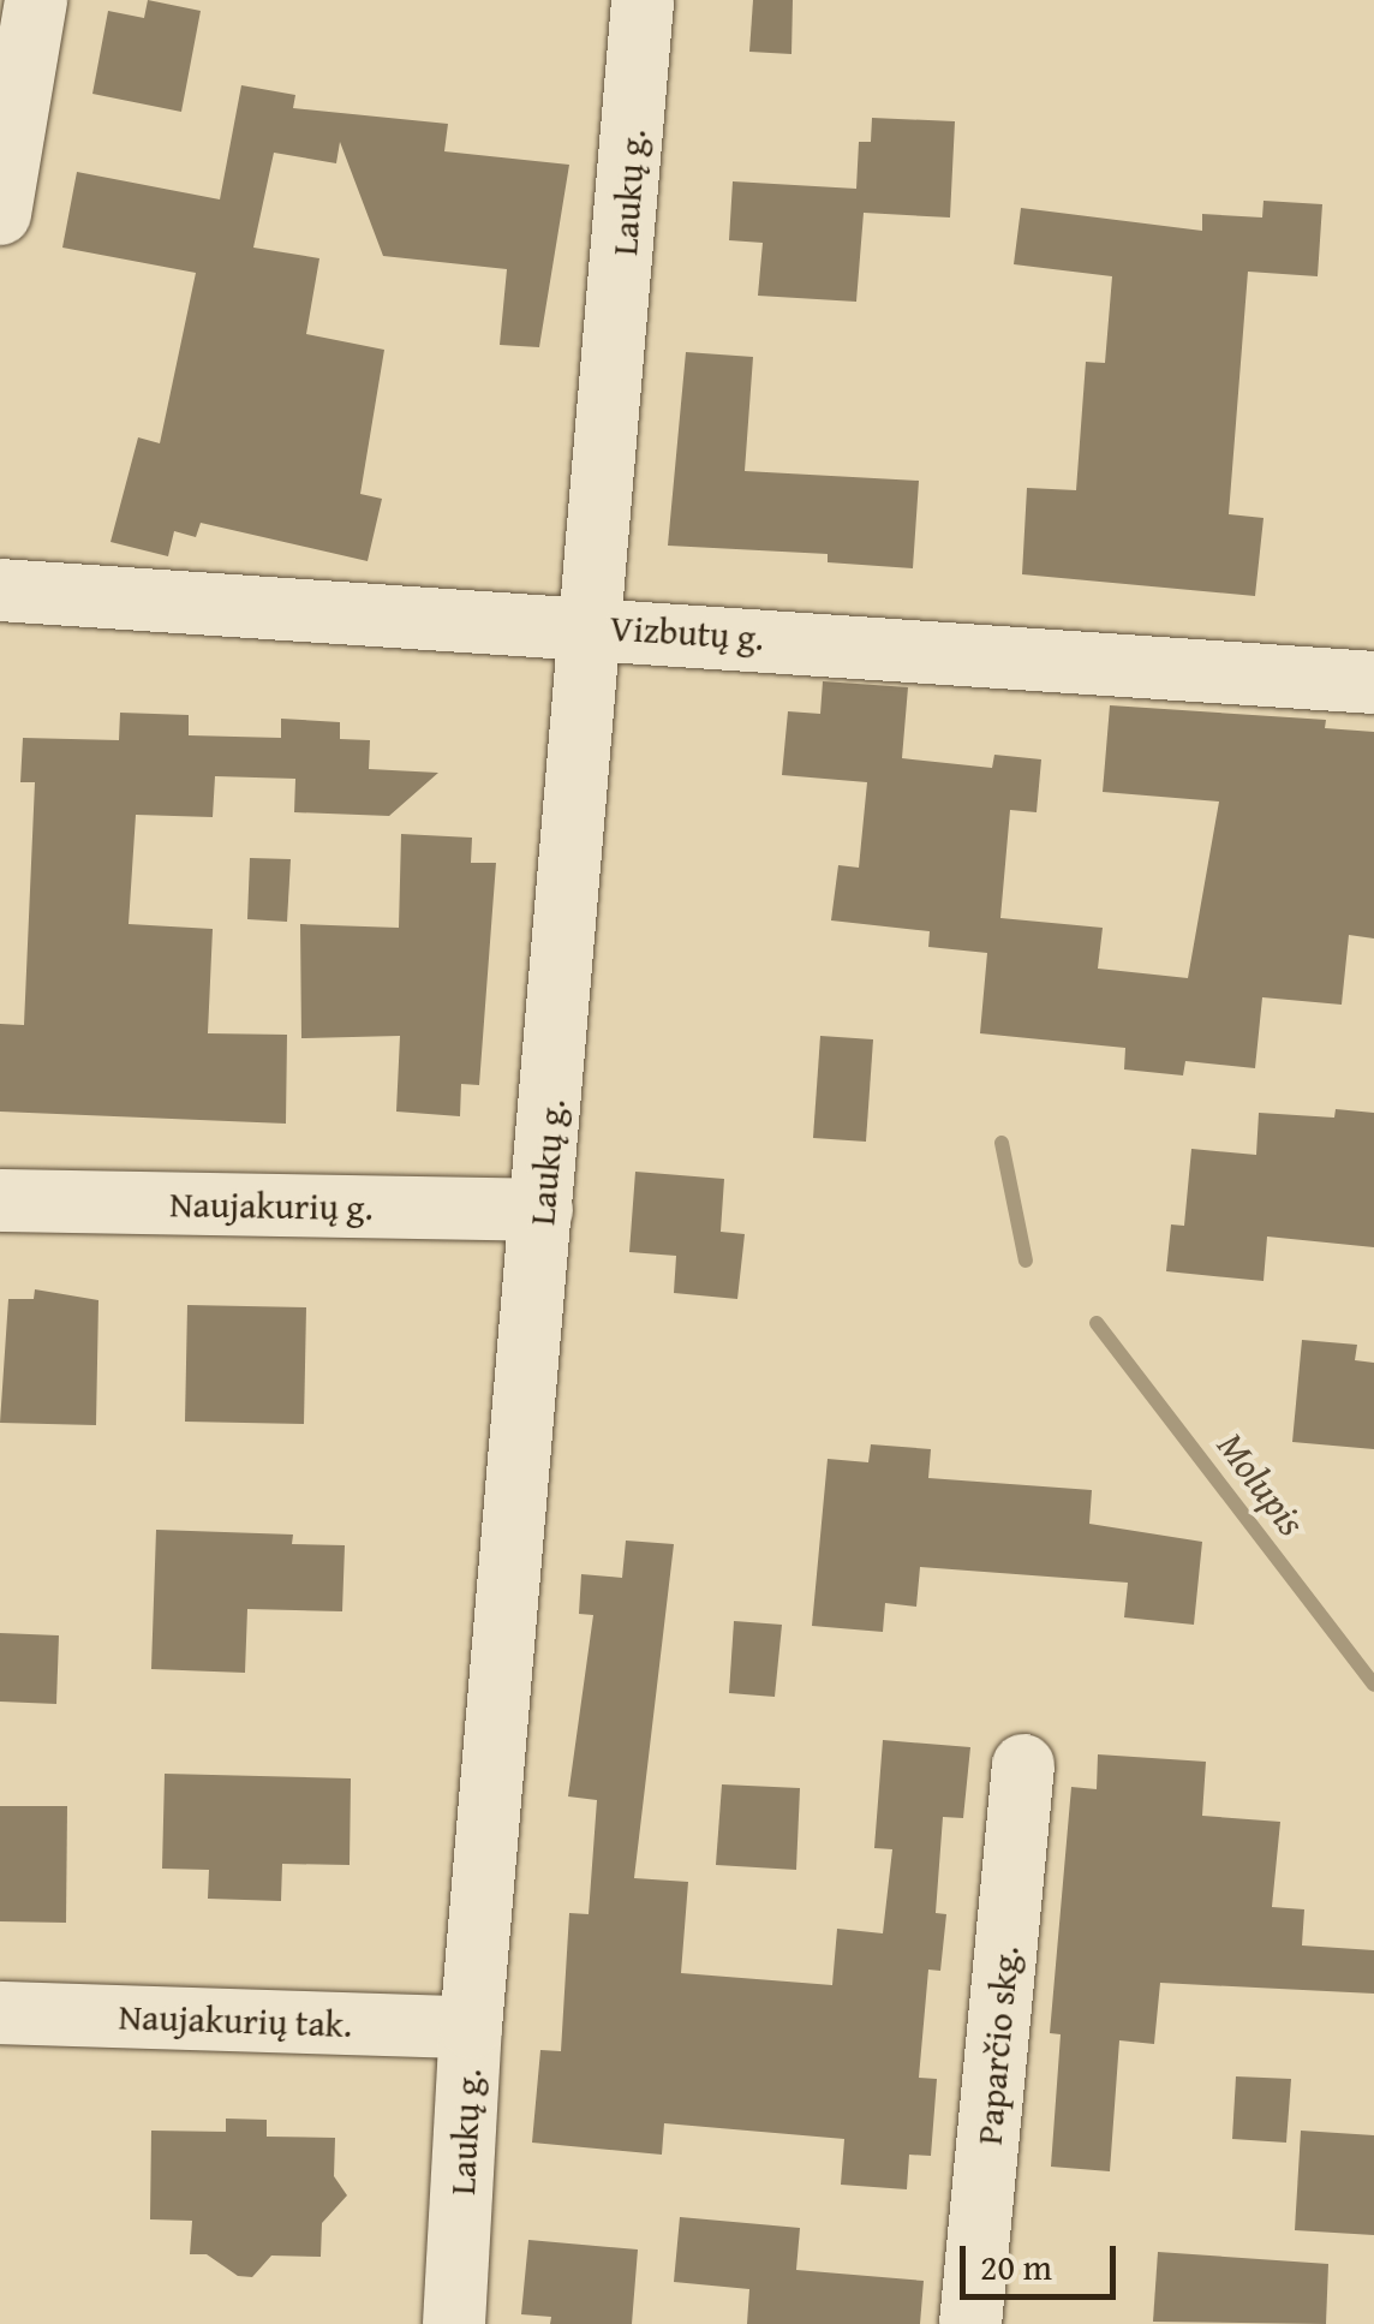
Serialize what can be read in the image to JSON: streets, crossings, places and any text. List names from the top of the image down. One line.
{"streets":{"street":["Laukų g.","Vizbutų g.","Naujakurių g.","Naujakurių tak.","Paparčio skg."]},"crossings":[["Laukų g.","Vizbutų g."],["Laukų g.","Naujakurių g."],["Laukų g.","Naujakurių tak."]],"water":["Molupis"],"scale_bar":"20 m"}
